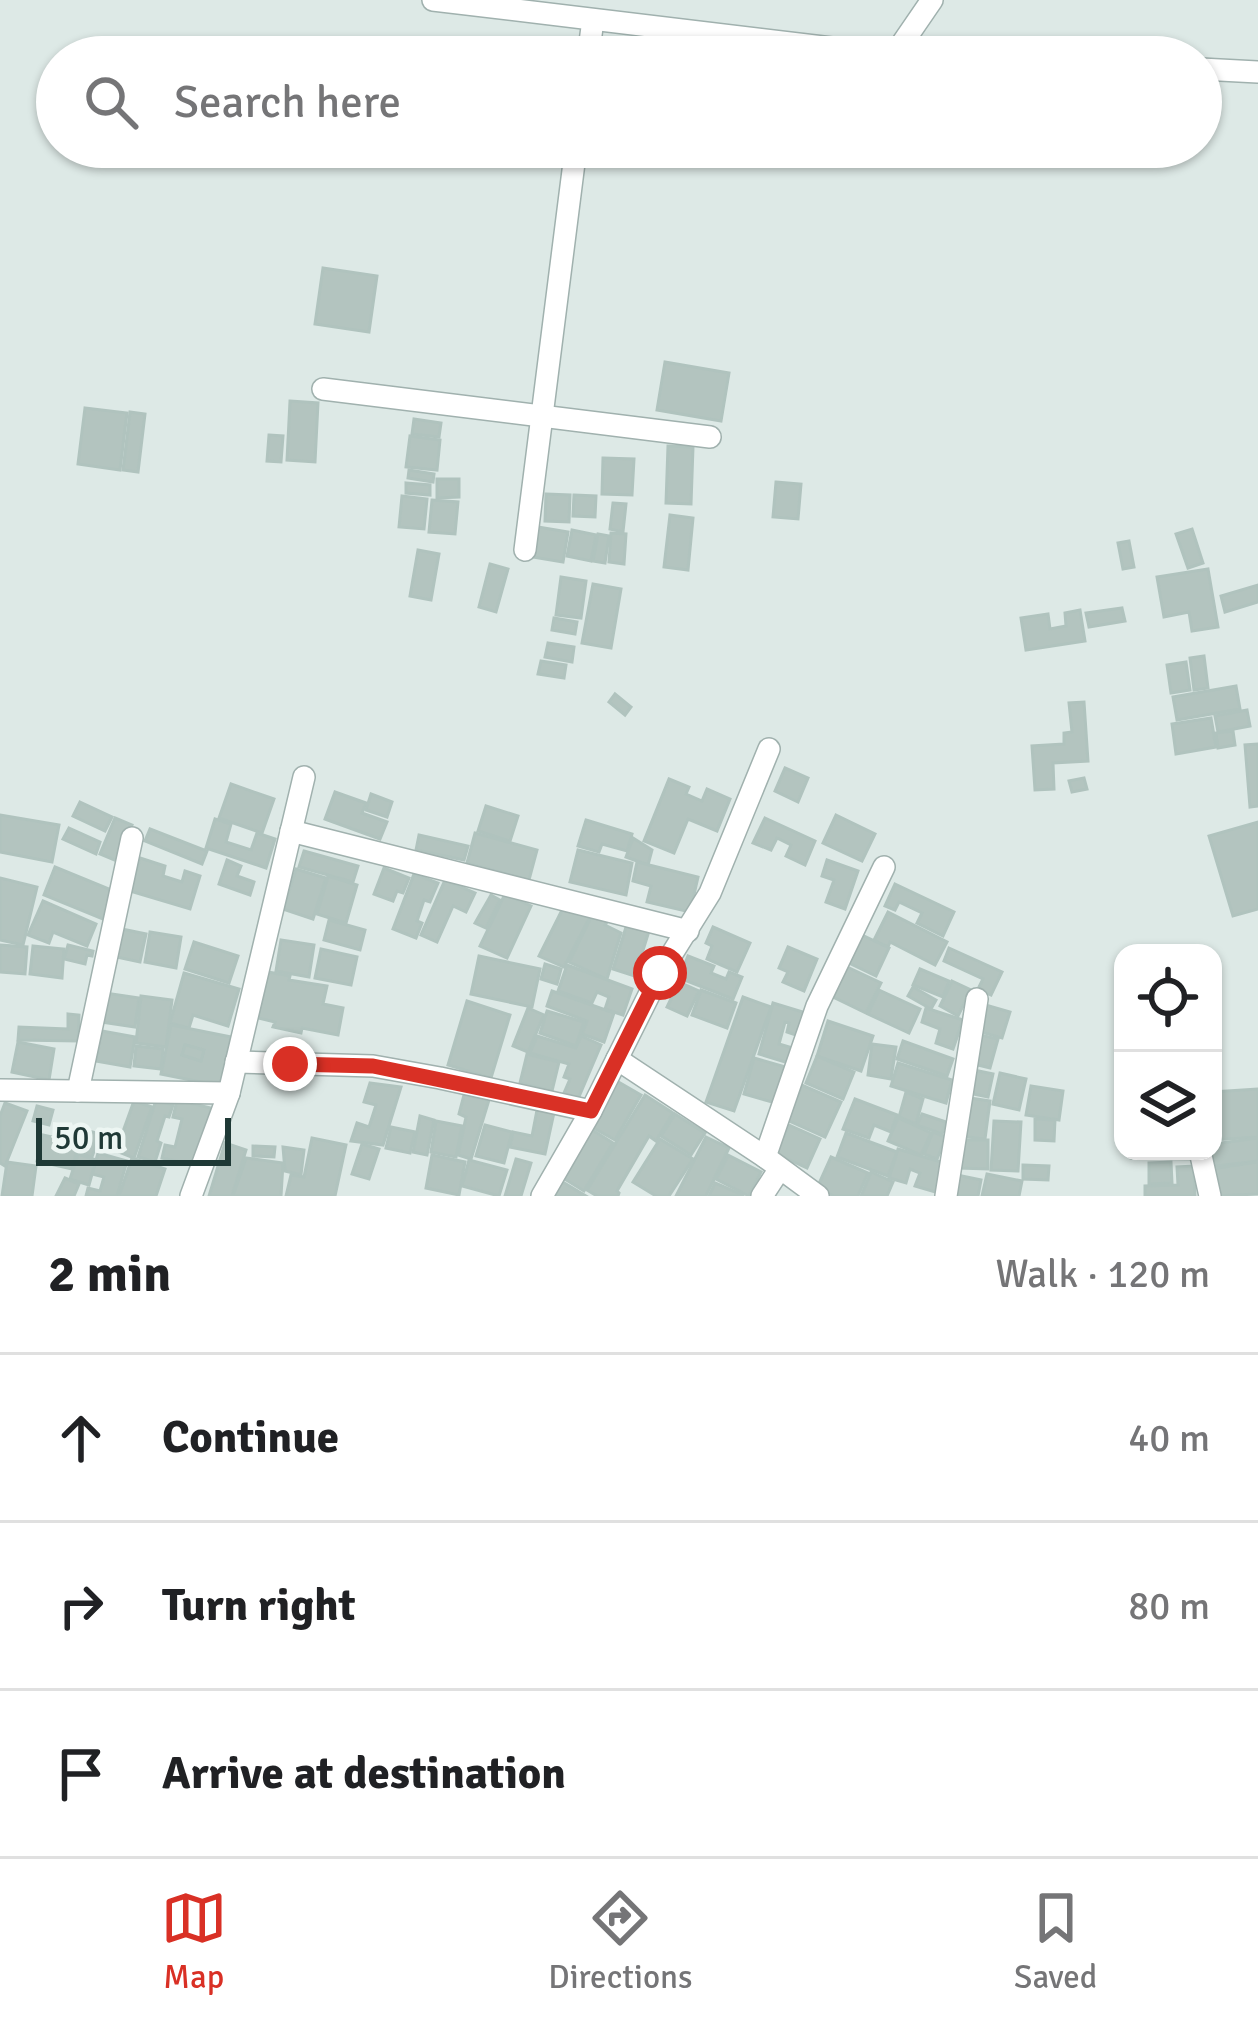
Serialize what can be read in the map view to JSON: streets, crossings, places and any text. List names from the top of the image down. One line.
{"scale_bar":"50 m","page":{"search":"Search here","scale":"50 m","heading":["2 min","Walk · 120 m"],"list":[["Continue","40 m"],["Turn right","80 m"],"Arrive at destination"],"nav":["Map","Directions","Saved"]}}
